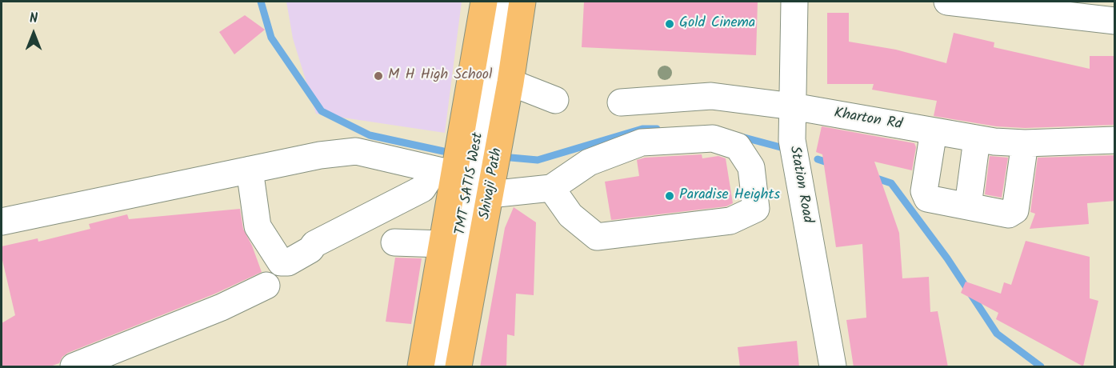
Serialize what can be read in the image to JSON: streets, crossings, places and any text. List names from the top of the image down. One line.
{"streets":{"main road":["Shivaji Path"],"street":["Kharton Rd","TMT SATIS West","Station Road"]},"crossings":[["Kharton Rd","Station Road"]],"places":["Gold Cinema","M H High School","Paradise Heights"],"north":"top"}
